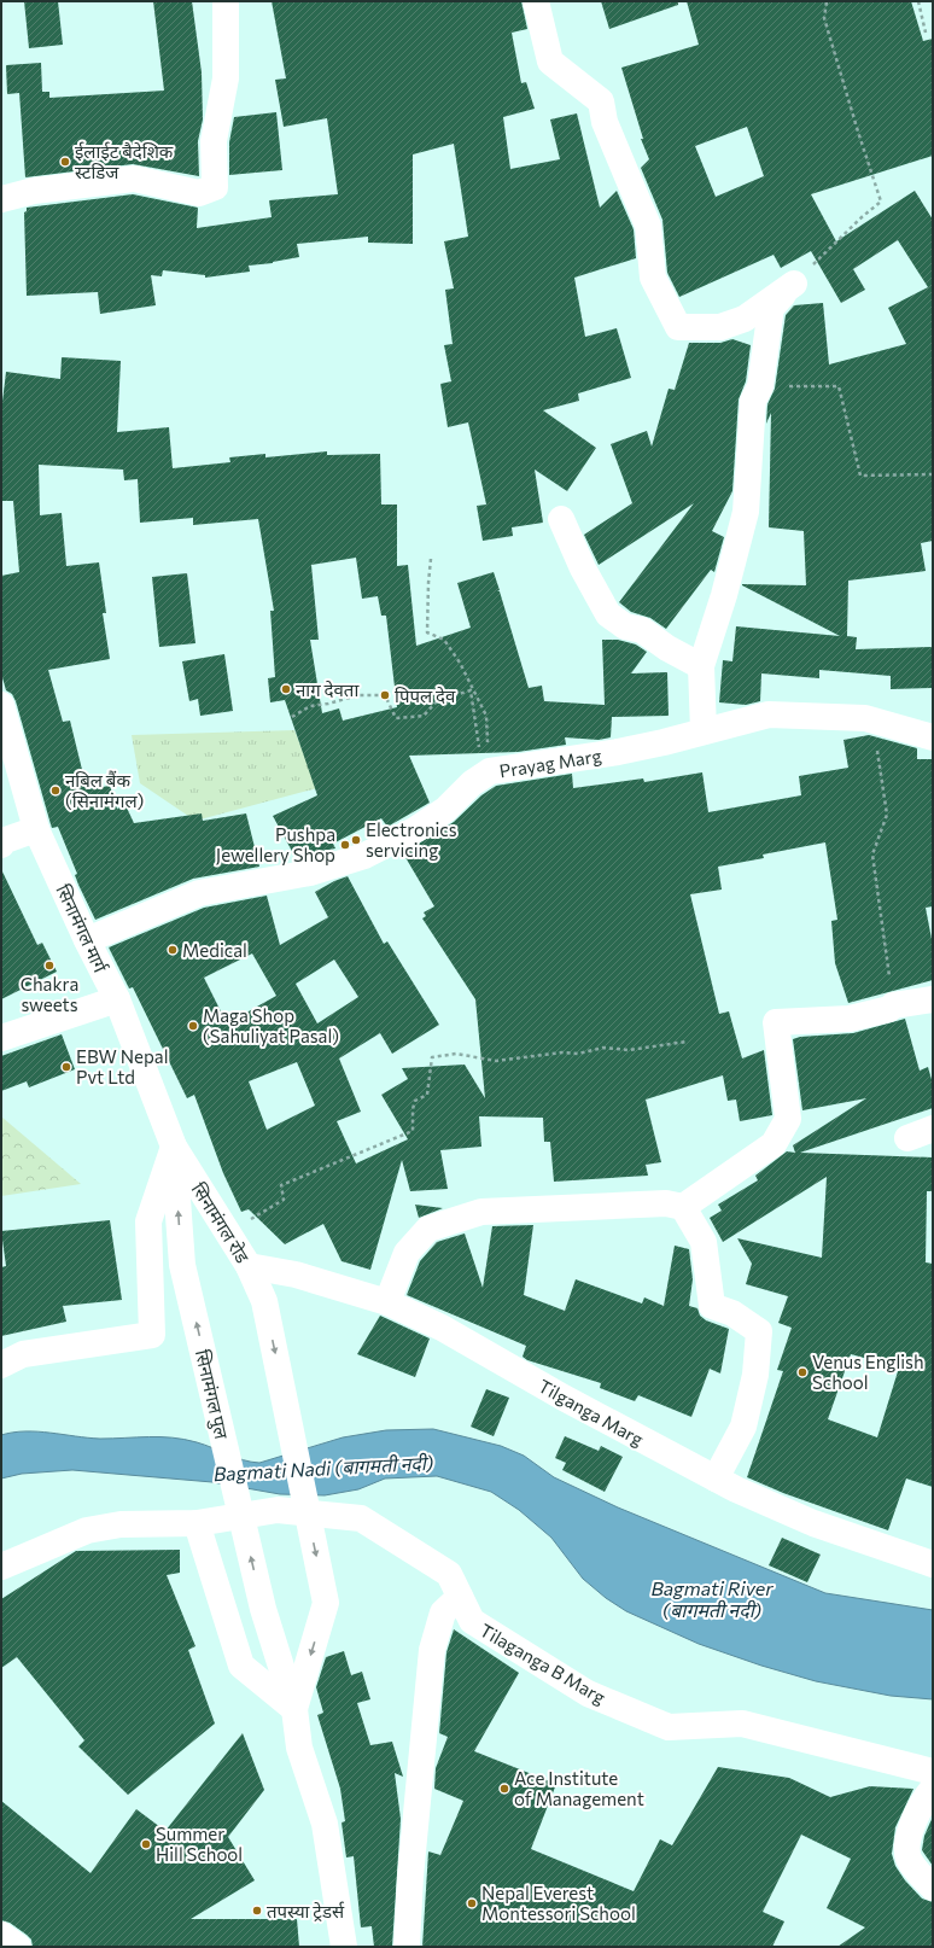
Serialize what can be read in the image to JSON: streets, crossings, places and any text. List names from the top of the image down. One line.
{"streets":{"street":["Prayag Marg","सिनामंगल मार्ग","सिनामंगल रोड","सिनामंगल पुल","Tilganga Marg","Tilaganga B Marg"]},"crossings":[["Prayag Marg","सिनामंगल मार्ग"],["सिनामंगल मार्ग","सिनामंगल रोड"],["सिनामंगल मार्ग","सिनामंगल पुल"],["सिनामंगल रोड","सिनामंगल पुल"],["सिनामंगल रोड","Tilganga Marg"]],"water":["Bagmati Nadi (बागमती नदी)","Bagmati River (बागमती नदी)"],"places":["ईलाईट बैदेशिक स्टडिज","नाग देवता","पिपल देव","नबिल बैंक (सिनामंगल)","Electronics servicing","Pushpa Jewellery Shop","Medical","Chakra sweets","Maga Shop (Sahuliyat Pasal)","EBW Nepal Pvt Ltd","Venus English School","Ace Institute of Management","Summer Hill School","Nepal Everest Montessori School","तपस्या ट्रेडर्स"]}
